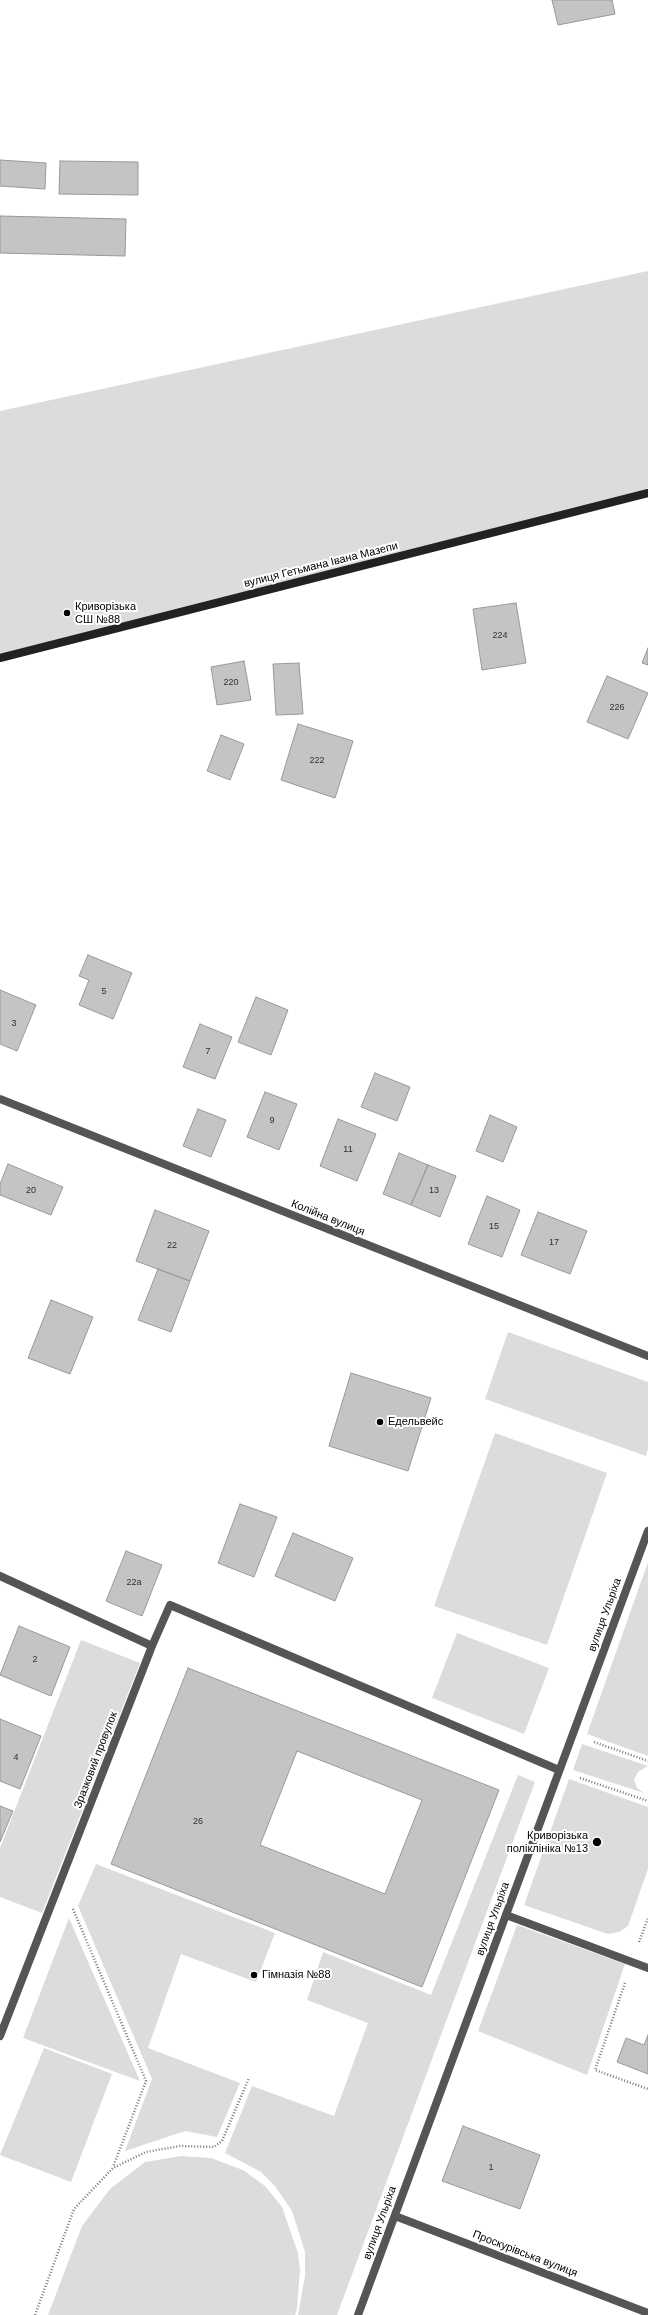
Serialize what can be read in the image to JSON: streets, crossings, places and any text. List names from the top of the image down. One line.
{"streets":{"main road":["вулиця Гетьмана Івана Мазепи"],"street":["Колійна вулиця","вулиця Ульріха","Зразковий провулок","Проскурівська вулиця"]},"crossings":[["вулиця Ульріха","Зразковий провулок"],["вулиця Ульріха","Проскурівська вулиця"]],"places":["Криворізька СШ №88","Едельвейс","Криворізька поліклініка №13","Гімназія №88"],"house_numbers":["224","220","226","222","5","3","7","9","11","20","13","15","17","22","22а","2","4","26","1"]}
